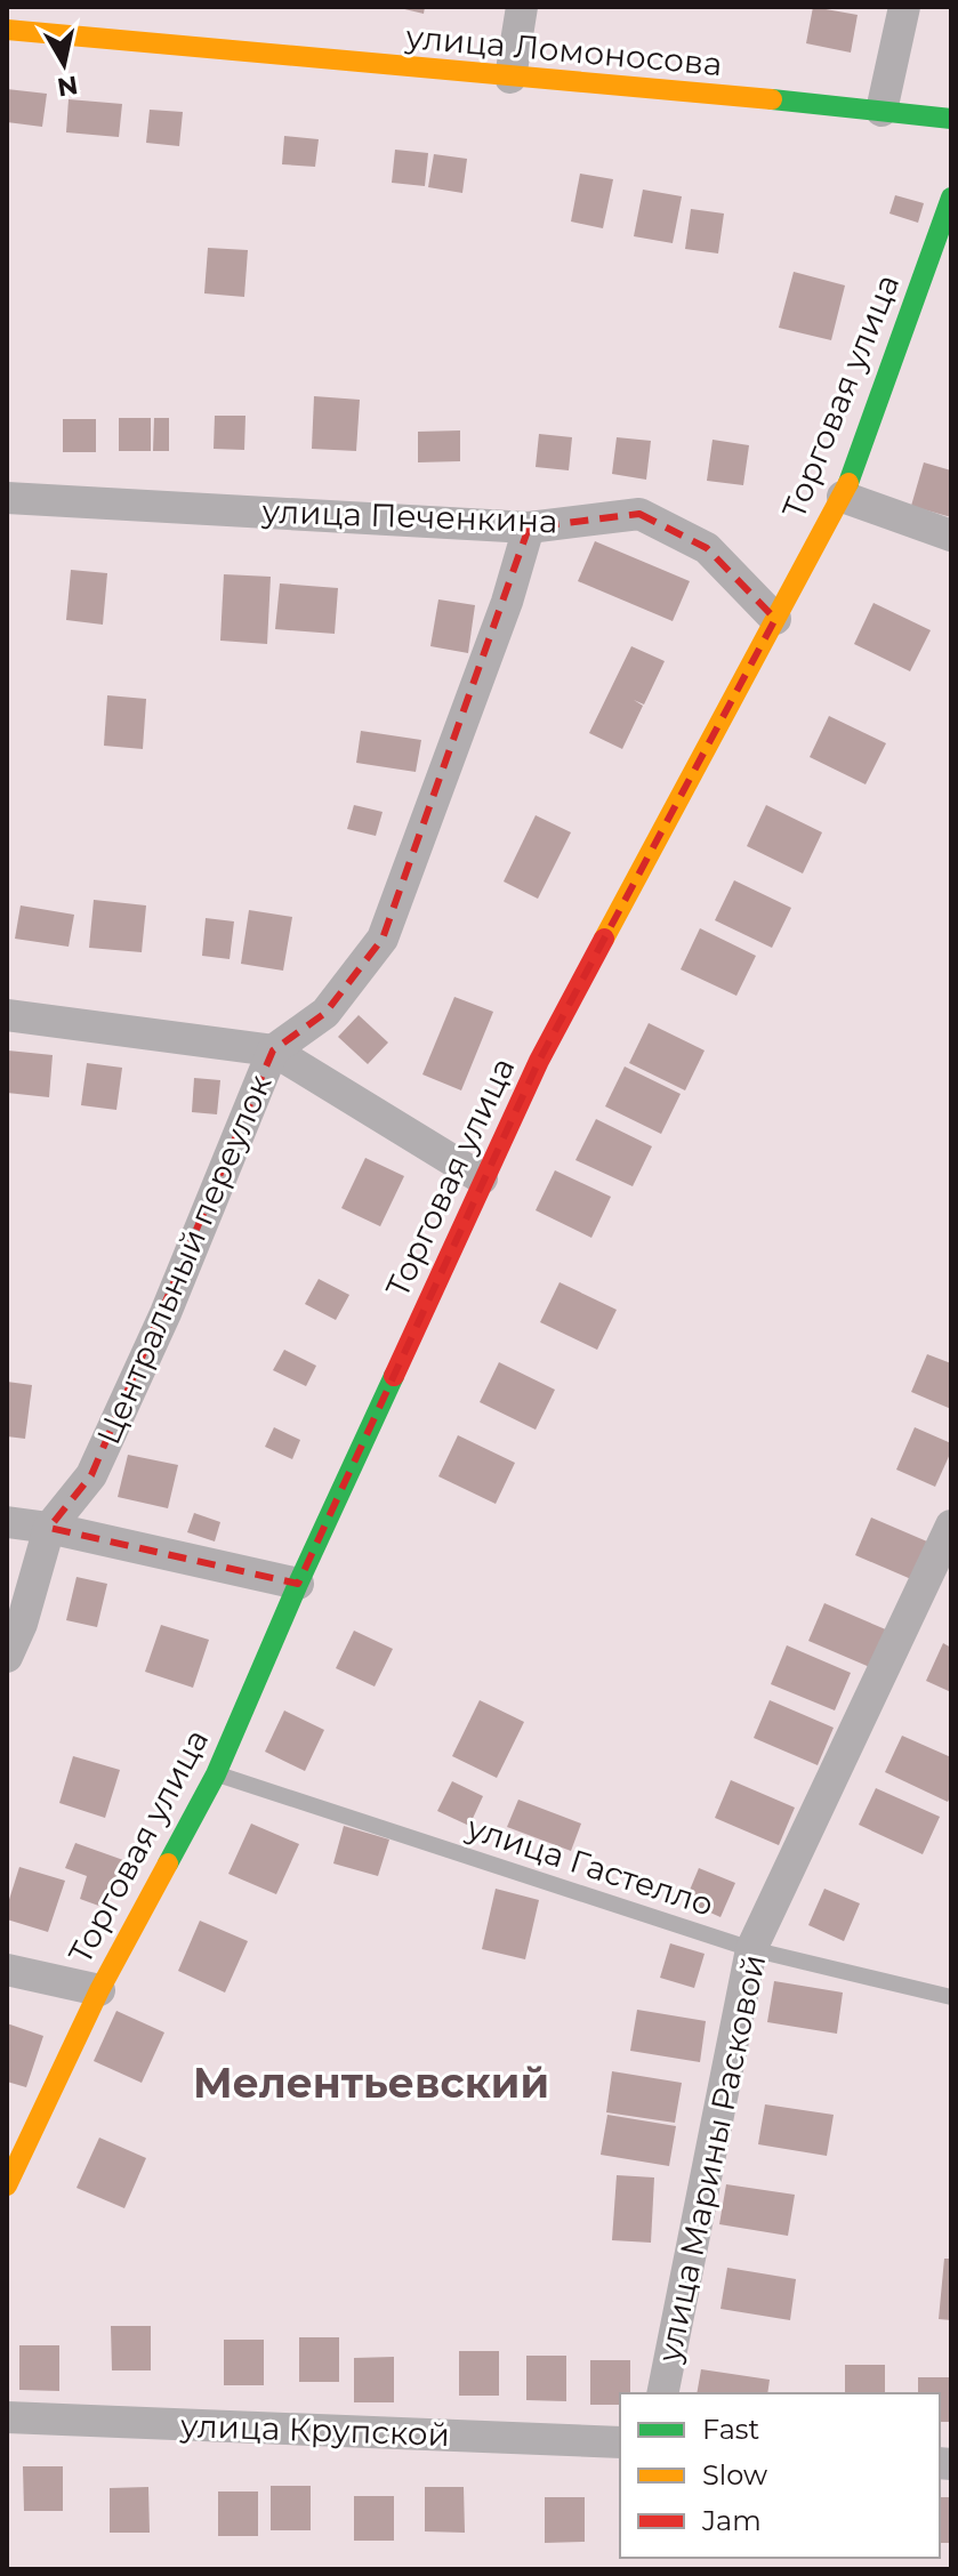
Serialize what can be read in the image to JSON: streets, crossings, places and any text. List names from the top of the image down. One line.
{"streets":{"street":["улица Ломоносова","Торговая улица","улица Печенкина","Центральный переулок","улица Марины Расковой","улица Крупской"],"lane":["улица Гастелло"]},"crossings":[["Торговая улица","улица Печенкина"],["Торговая улица","улица Гастелло"],["улица Печенкина","Центральный переулок"],["улица Гастелло","улица Марины Расковой"]],"districts":["Мелентьевский"],"legend":["Fast","Slow","Jam"],"north":"bottom"}
